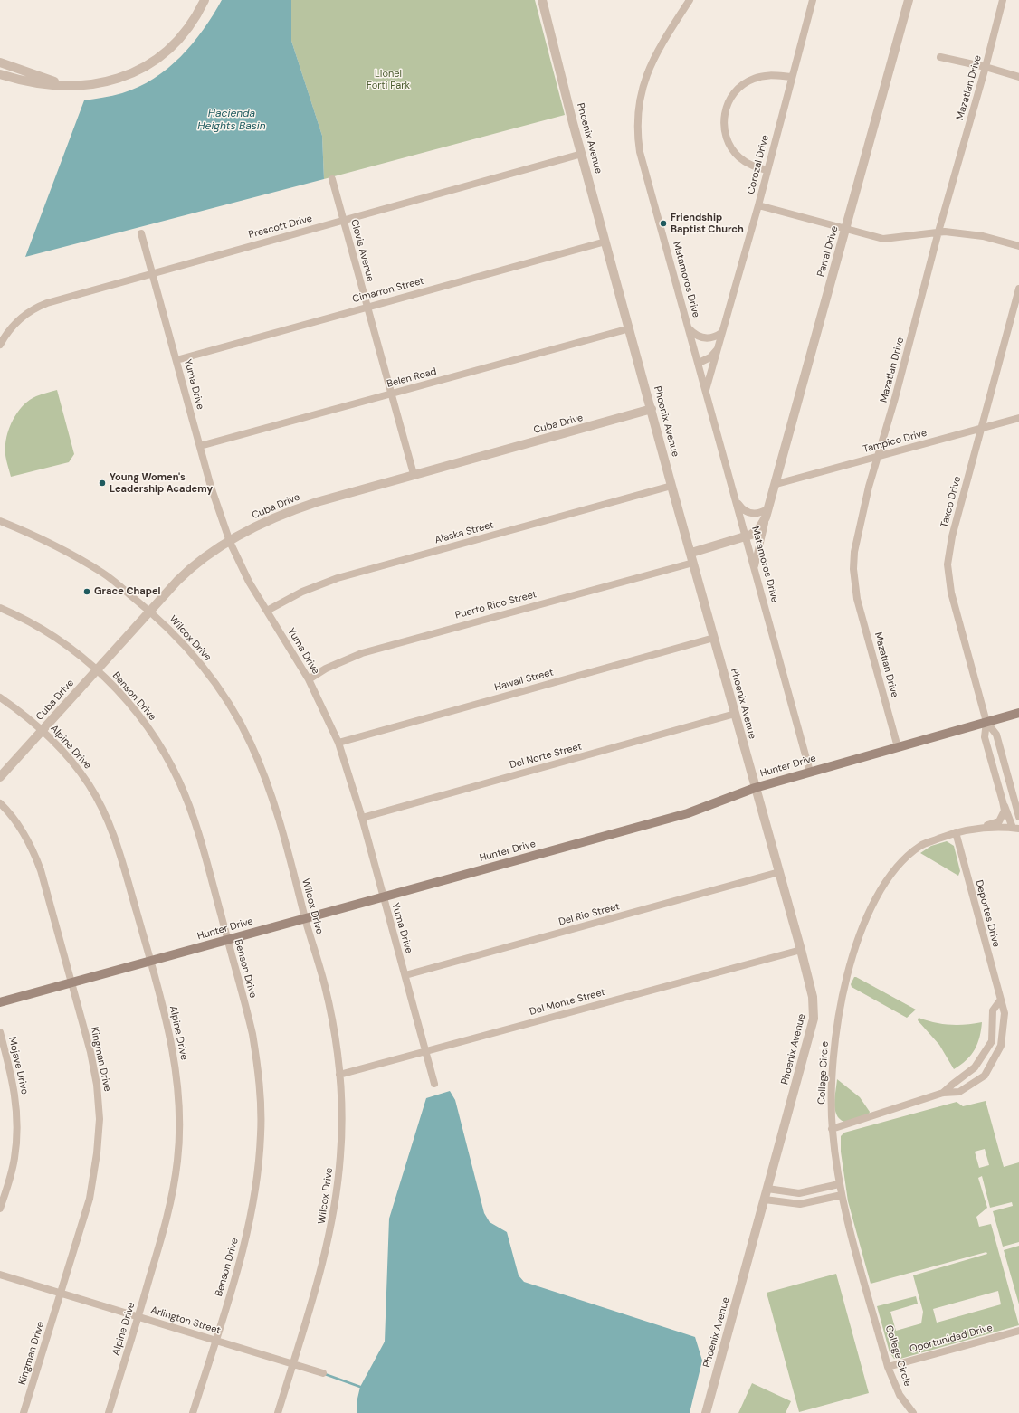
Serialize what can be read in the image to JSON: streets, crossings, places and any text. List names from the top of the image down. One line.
{"streets":{"main road":["Hunter Drive"],"street":["Mazatlan Drive","Phoenix Avenue","Corozal Drive","Prescott Drive","Clovis Avenue","Parral Drive","Matamoros Drive","Cimarron Street","Belen Road","Yuma Drive","Cuba Drive","Tampico Drive","Taxco Drive","Alaska Street","Puerto Rico Street","Wilcox Drive","Hawaii Street","Benson Drive","Alpine Drive","Del Norte Street","Deportes Drive","Del Rio Street","Del Monte Street","Kingman Drive","Mojave Drive","College Circle","Arlington Street","Oportunidad Drive"]},"crossings":[["Mazatlan Drive","Tampico Drive"],["Mazatlan Drive","Hunter Drive"],["Phoenix Avenue","Prescott Drive"],["Phoenix Avenue","Cimarron Street"],["Phoenix Avenue","Belen Road"],["Phoenix Avenue","Cuba Drive"],["Phoenix Avenue","Alaska Street"],["Phoenix Avenue","Puerto Rico Street"],["Phoenix Avenue","Hawaii Street"],["Phoenix Avenue","Del Norte Street"],["Phoenix Avenue","Hunter Drive"],["Phoenix Avenue","Del Rio Street"],["Phoenix Avenue","Del Monte Street"],["Corozal Drive","Matamoros Drive"],["Prescott Drive","Clovis Avenue"],["Prescott Drive","Yuma Drive"],["Clovis Avenue","Cimarron Street"],["Clovis Avenue","Belen Road"],["Clovis Avenue","Cuba Drive"],["Parral Drive","Matamoros Drive"],["Parral Drive","Tampico Drive"],["Matamoros Drive","Hunter Drive"],["Cimarron Street","Yuma Drive"],["Belen Road","Yuma Drive"],["Yuma Drive","Cuba Drive"],["Yuma Drive","Alaska Street"],["Yuma Drive","Puerto Rico Street"],["Yuma Drive","Hawaii Street"],["Yuma Drive","Del Norte Street"],["Yuma Drive","Hunter Drive"],["Yuma Drive","Del Rio Street"],["Yuma Drive","Del Monte Street"],["Cuba Drive","Wilcox Drive"],["Cuba Drive","Benson Drive"],["Cuba Drive","Alpine Drive"],["Tampico Drive","Taxco Drive"],["Taxco Drive","Hunter Drive"],["Wilcox Drive","Hunter Drive"],["Wilcox Drive","Del Monte Street"],["Wilcox Drive","Arlington Street"],["Benson Drive","Hunter Drive"],["Benson Drive","Arlington Street"],["Alpine Drive","Hunter Drive"],["Alpine Drive","Arlington Street"],["Hunter Drive","Kingman Drive"],["Deportes Drive","College Circle"],["Kingman Drive","Arlington Street"],["College Circle","Oportunidad Drive"]],"water":["Hacienda Heights Basin"],"parks":["Lionel Forti Park"],"places":["Friendship Baptist Church","Young Women's Leadership Academy","Grace Chapel"]}
